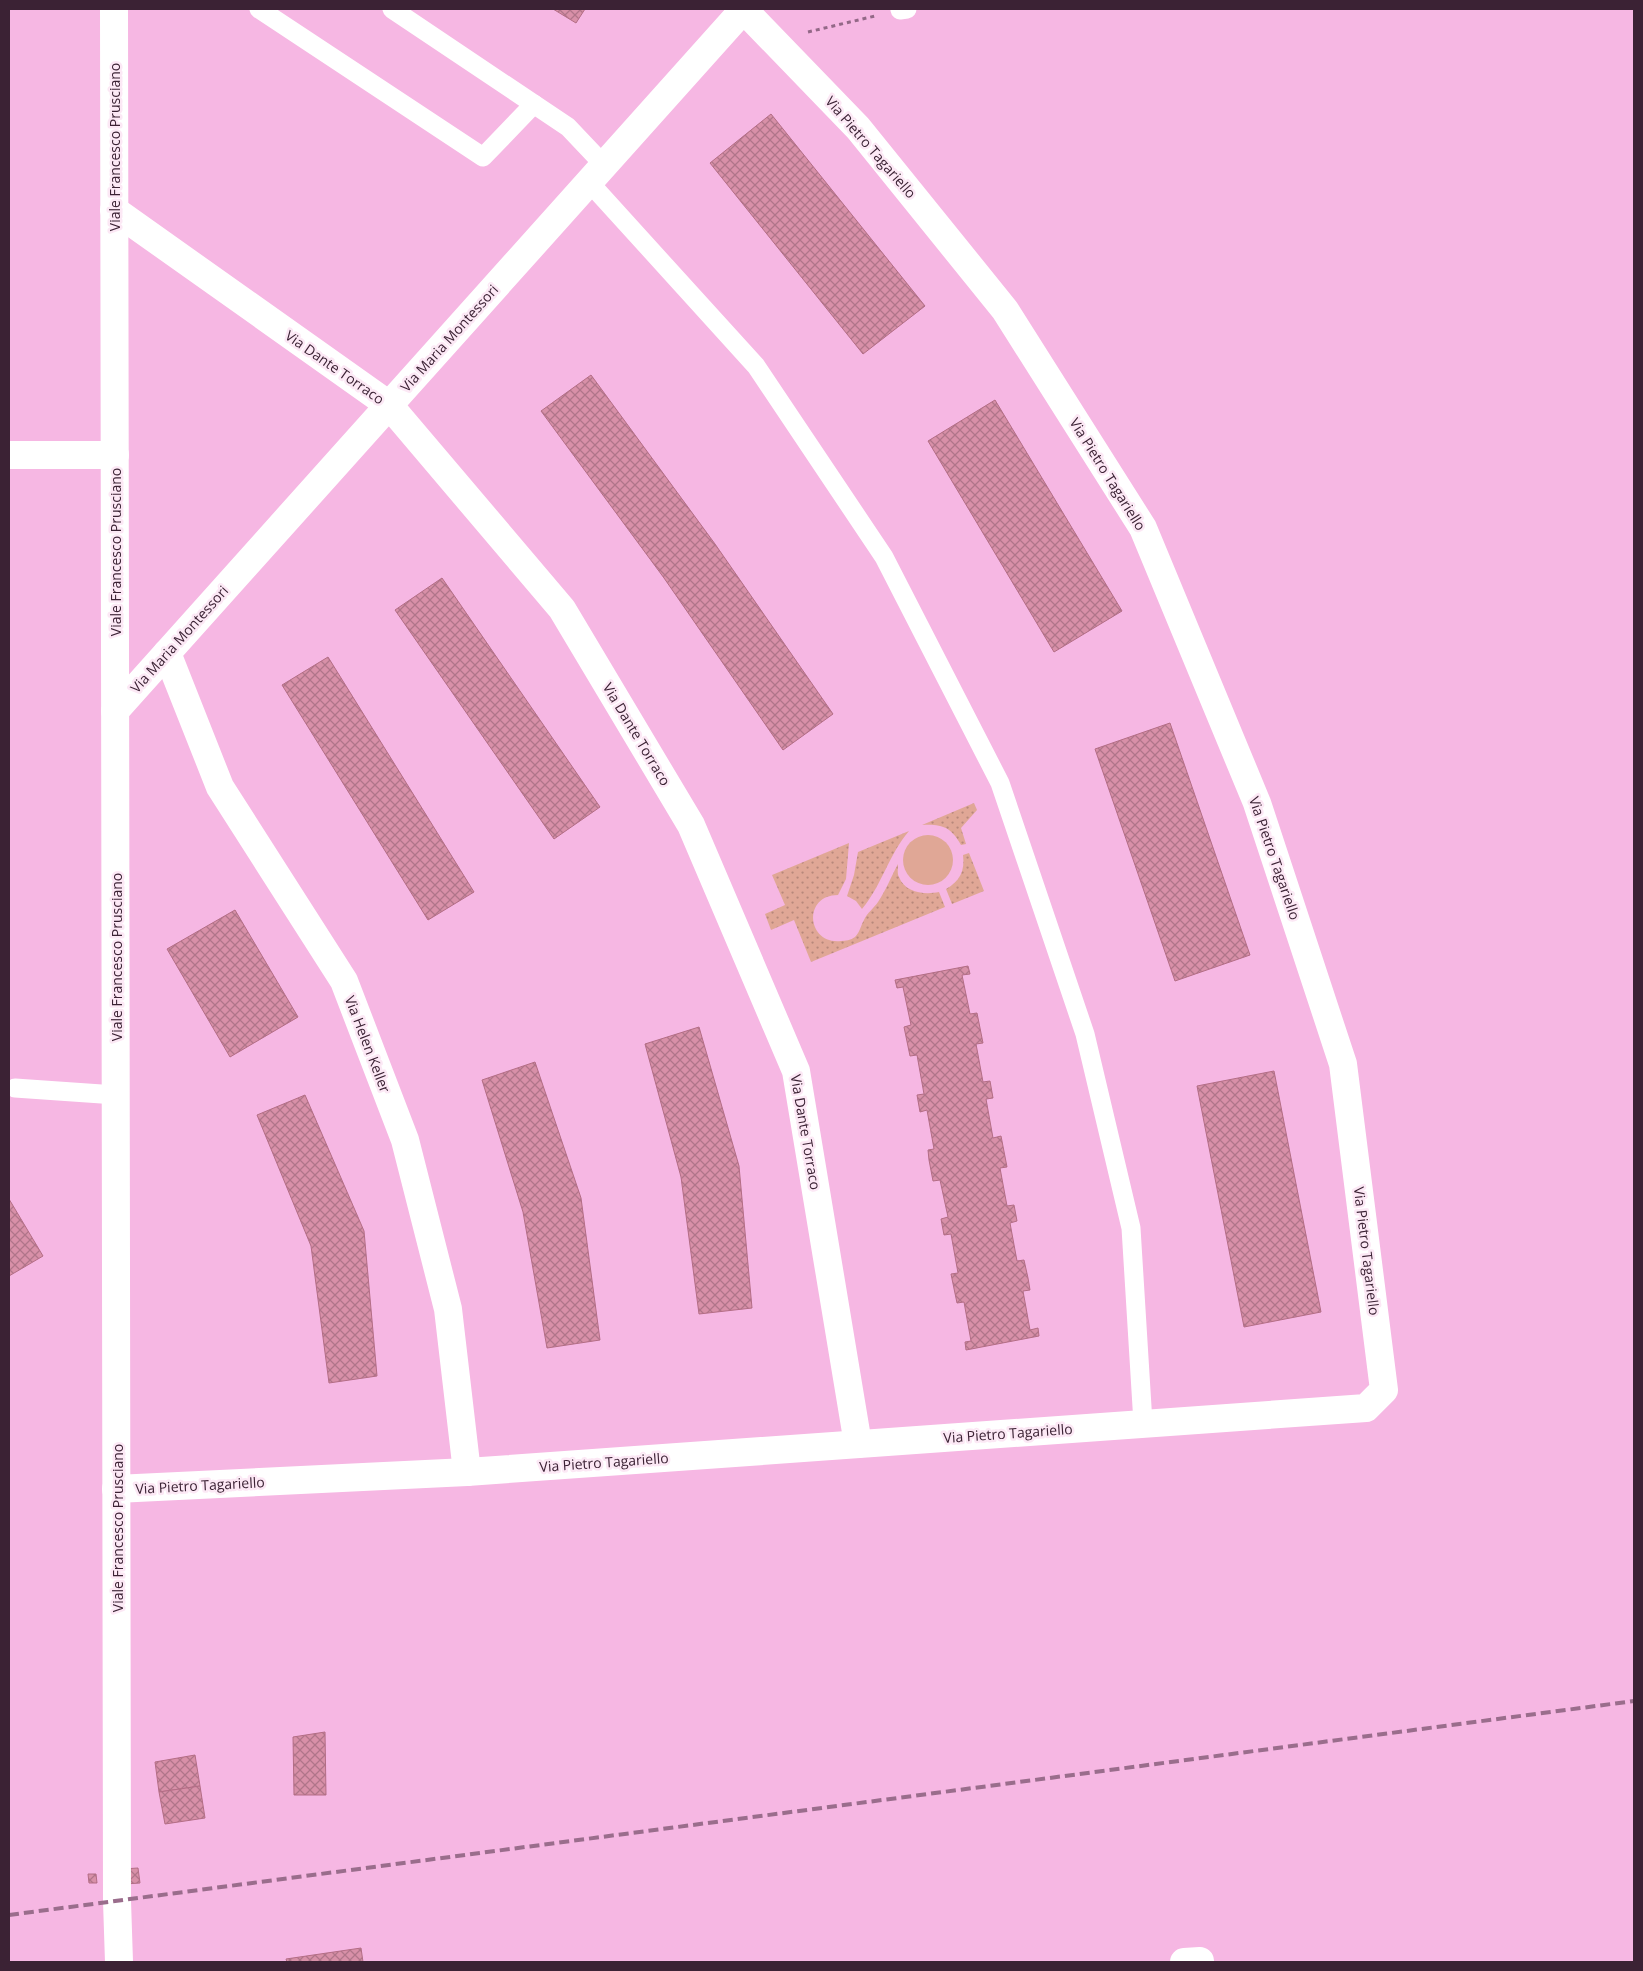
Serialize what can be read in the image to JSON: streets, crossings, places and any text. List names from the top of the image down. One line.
{"streets":{"street":["Viale Francesco Prusciano","Via Pietro Tagariello","Via Maria Montessori","Via Dante Torraco","Via Helen Keller"]},"crossings":[["Viale Francesco Prusciano","Via Pietro Tagariello"],["Viale Francesco Prusciano","Via Maria Montessori"],["Viale Francesco Prusciano","Via Dante Torraco"],["Via Pietro Tagariello","Via Maria Montessori"],["Via Pietro Tagariello","Via Dante Torraco"],["Via Pietro Tagariello","Via Helen Keller"],["Via Maria Montessori","Via Dante Torraco"],["Via Maria Montessori","Via Helen Keller"]]}
